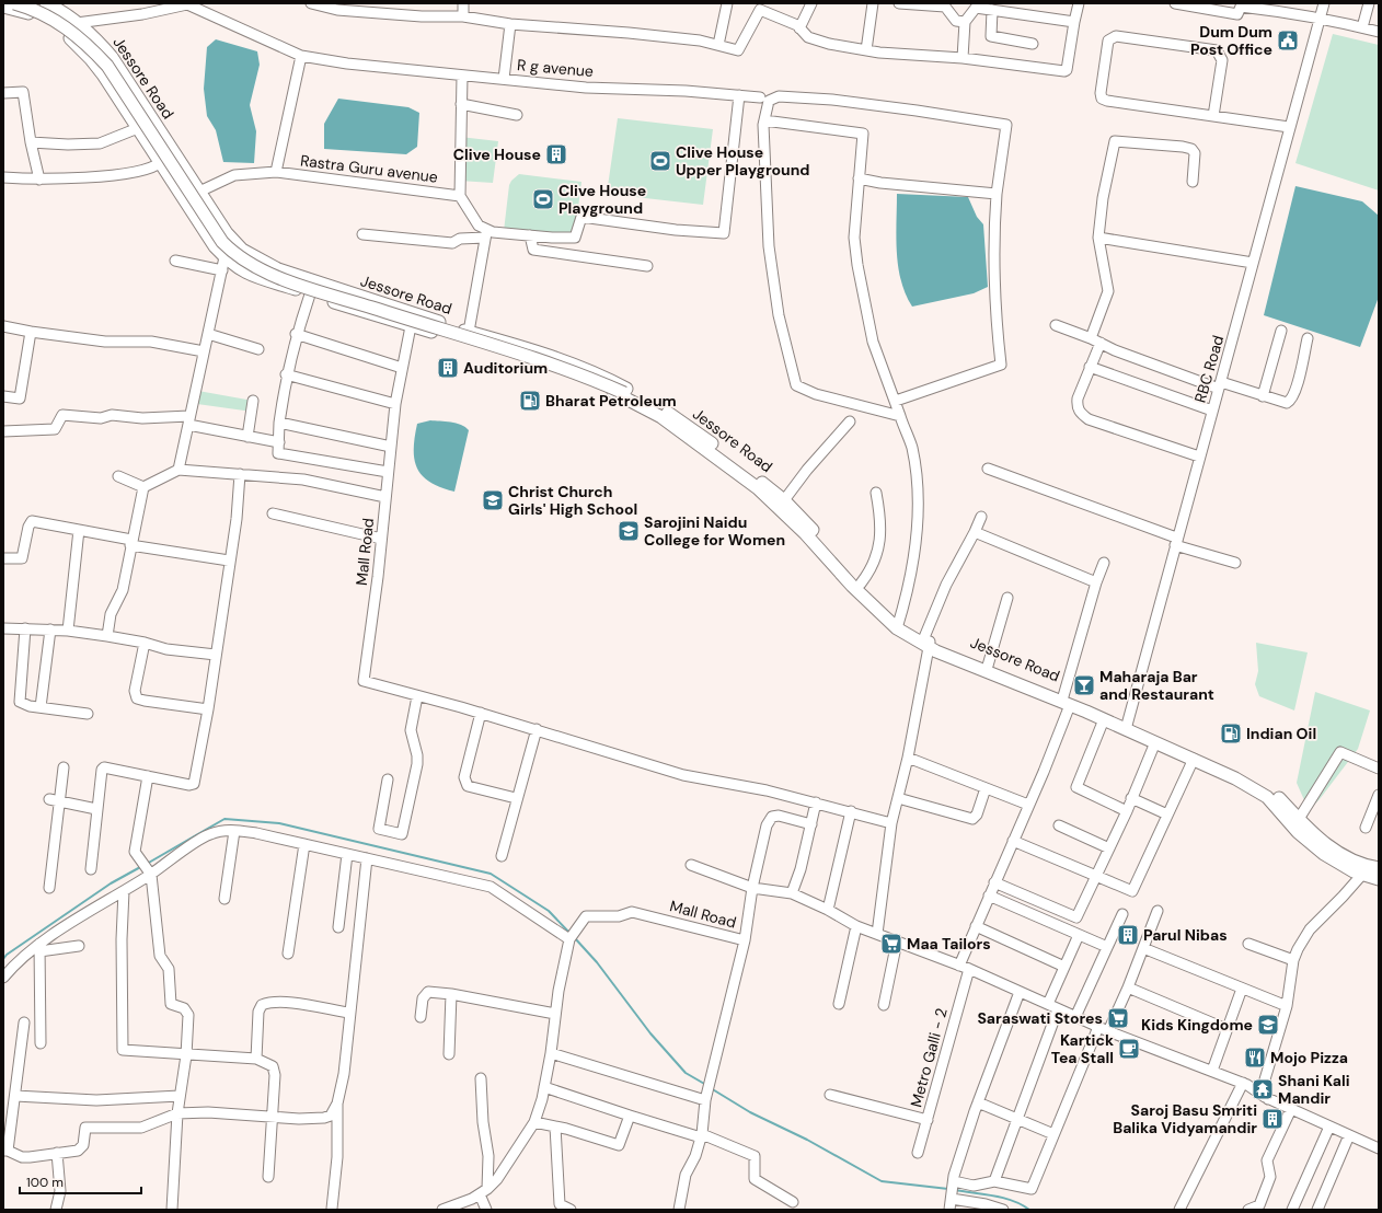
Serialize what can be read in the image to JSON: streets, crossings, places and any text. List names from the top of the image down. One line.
{"streets":{"main road":["Jessore Road"],"street":["R g avenue","Rastra Guru avenue","RBC Road","Mall Road","Metro Galli - 2"]},"crossings":[["R g avenue","Rastra Guru avenue"],["Jessore Road","Rastra Guru avenue"],["Jessore Road","RBC Road"],["Jessore Road","Mall Road"],["Jessore Road","Metro Galli - 2"]],"places":{"public building":["Dum Dum Post Office"],"building":["Clive House","Auditorium","Parul Nibas","Saroj Basu Smriti Balika Vidyamandir"],"sports":["Clive House Upper Playground","Clive House Playground"],"fuel station":["Bharat Petroleum","Indian Oil"],"school or university":["Christ Church Girls' High School","Sarojini Naidu College for Women","Kids Kingdome"],"bar":["Maharaja Bar and Restaurant"],"supermarket":["Maa Tailors","Saraswati Stores"],"cafe":["Kartick Tea Stall"],"restaurant":["Mojo Pizza"],"temple":["Shani Kali Mandir"]},"scale_bar":"100 m"}
